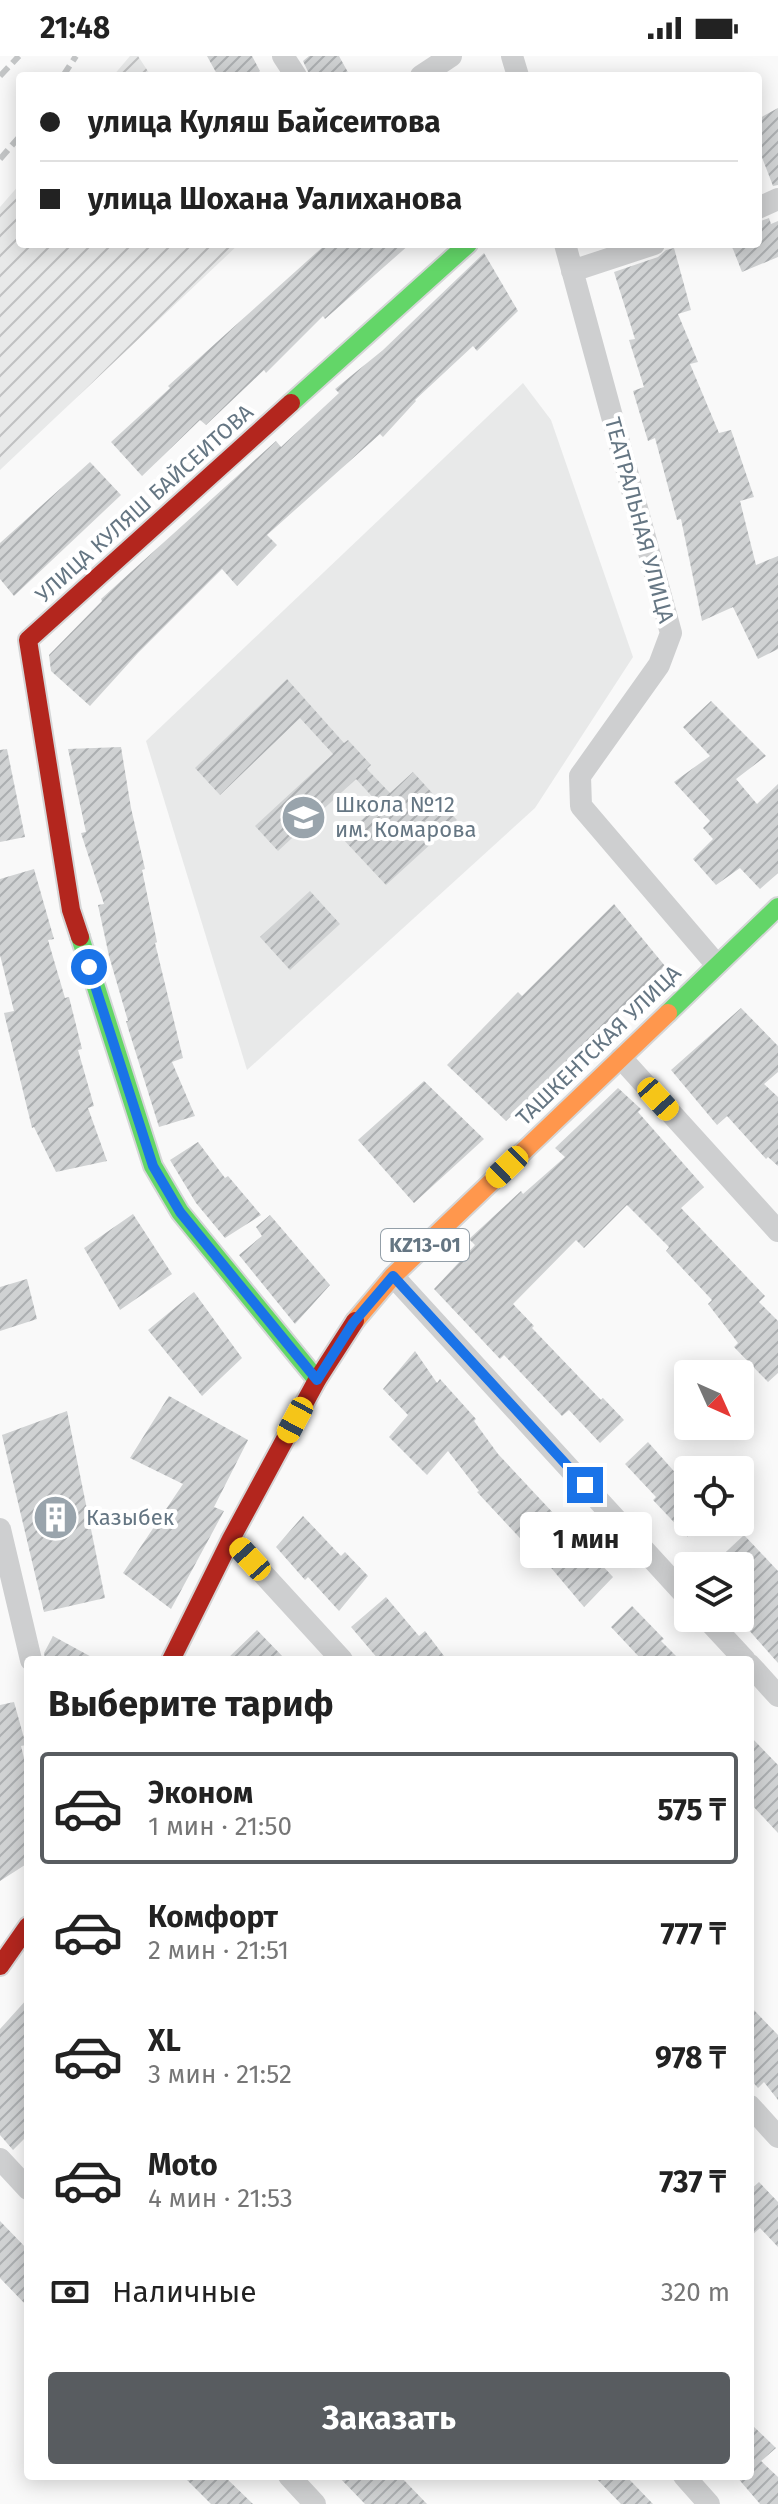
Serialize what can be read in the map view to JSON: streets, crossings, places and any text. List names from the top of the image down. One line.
{"streets":{"street":["УЛИЦА КУЛЯШ БАЙСЕИТОВА","ТЕАТРАЛЬНАЯ УЛИЦА","ТАШКЕНТСКАЯ УЛИЦА","KZ13-01"]},"crossings":[["УЛИЦА КУЛЯШ БАЙСЕИТОВА","ТАШКЕНТСКАЯ УЛИЦА"],["ТЕАТРАЛЬНАЯ УЛИЦА","ТАШКЕНТСКАЯ УЛИЦА"]],"places":{"school or university":["Школа №12 им. Комарова"],"building":["Казыбек"]},"north":"bottom right","page":{"status":"21:48","banner":["улица Куляш Байсеитова","улица Шохана Уалиханова"],"bubble":"1 мин","heading":"Выберите тариф","list":[{"name":"Эконом","note":"1 мин · 21:50","value":"575 ₸"},{"name":"Комфорт","note":"2 мин · 21:51","value":"777 ₸"},{"name":"XL","note":"3 мин · 21:52","value":"978 ₸"},{"name":"Moto","note":"4 мин · 21:53","value":"737 ₸"}],"pay":["Наличные","320 m"],"buttons":"Заказать"}}
